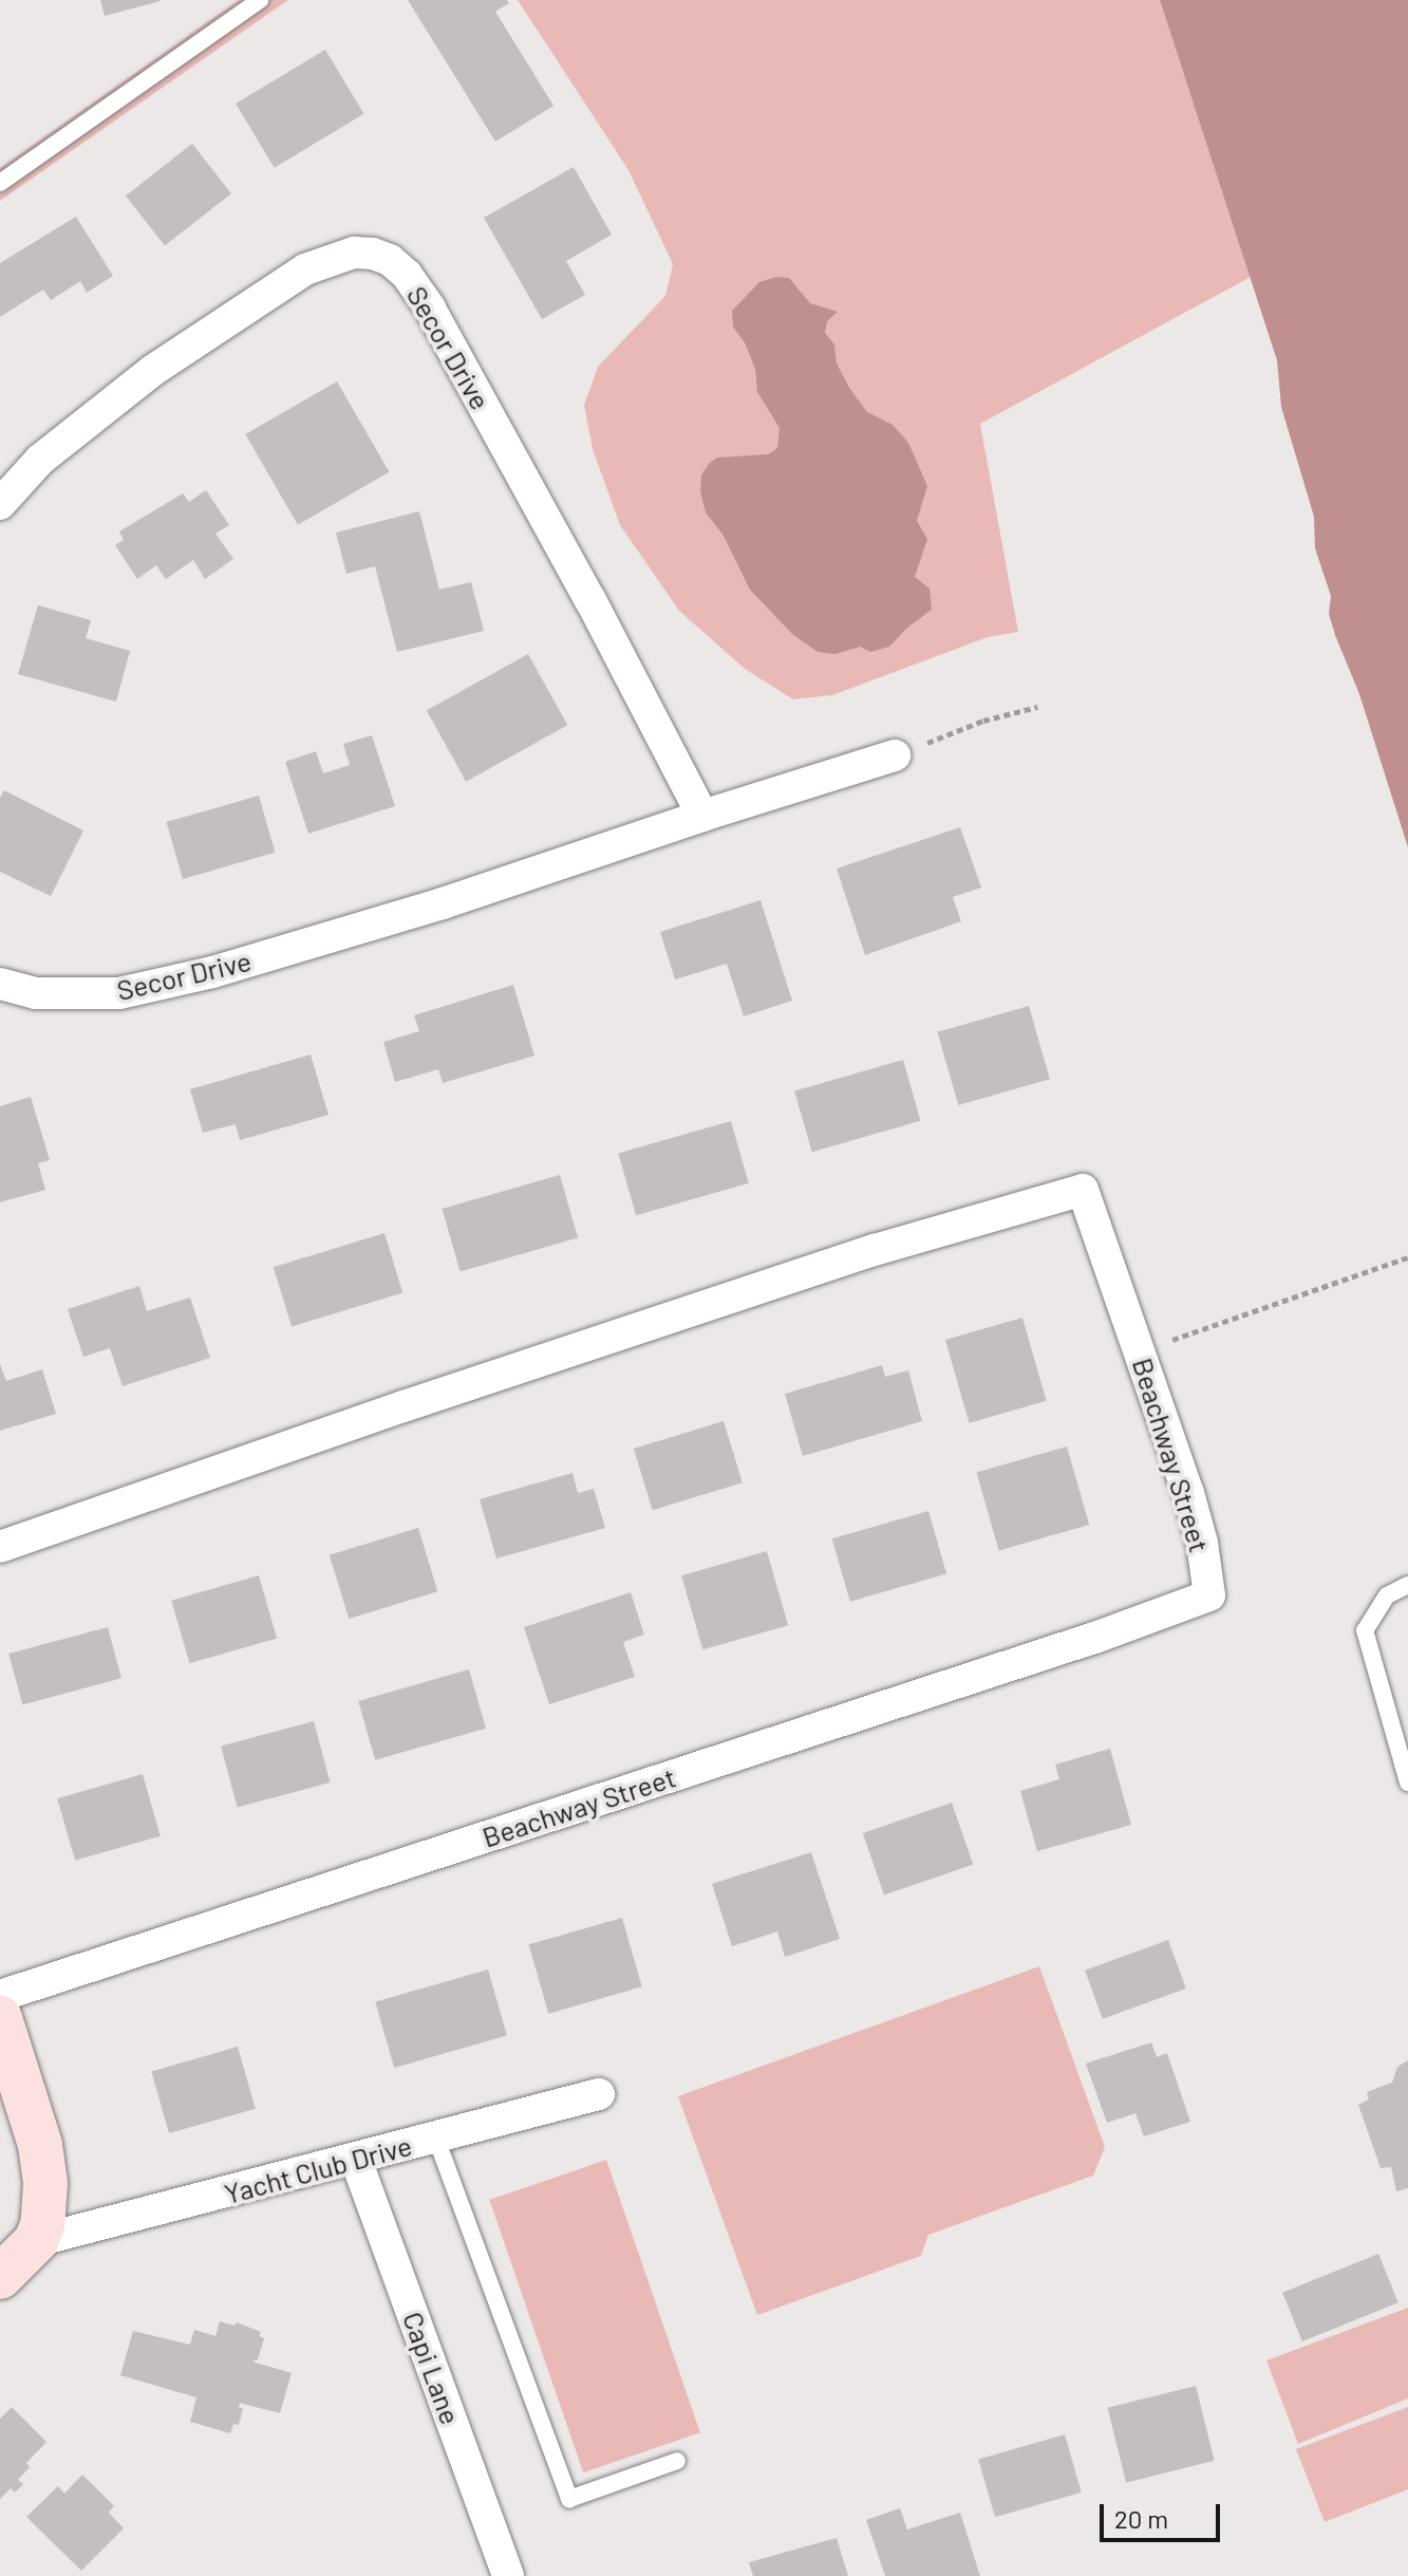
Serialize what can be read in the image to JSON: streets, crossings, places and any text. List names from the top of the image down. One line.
{"streets":{"street":["Secor Drive","Beachway Street","Yacht Club Drive","Capi Lane"]},"crossings":[["Yacht Club Drive","Capi Lane"]],"scale_bar":"20 m"}
